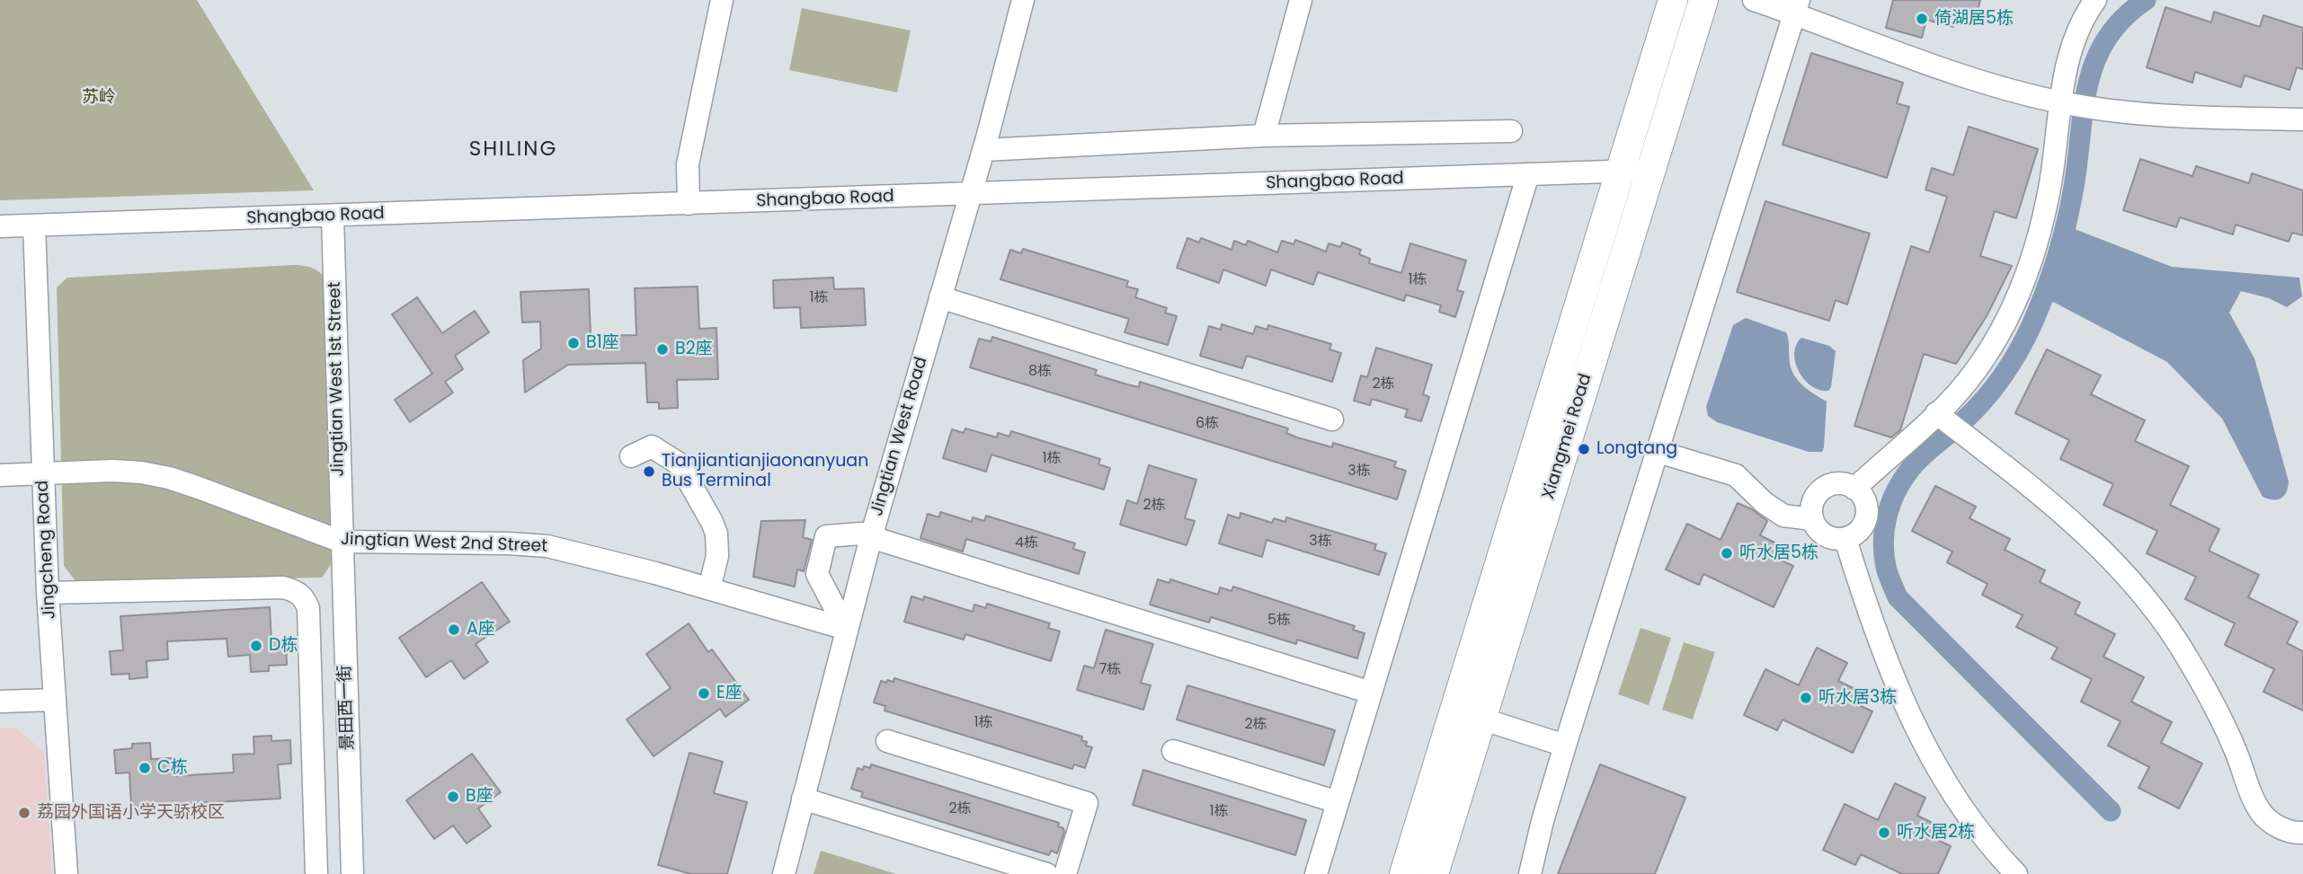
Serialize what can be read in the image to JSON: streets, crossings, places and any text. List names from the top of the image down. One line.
{"streets":{"main road":["Xiangmei Road"],"street":["Shangbao Road","Jingtian West 1st Street","Jingtian West Road","Jingtian West 2nd Street","Jingcheng Road","景田西一街"]},"crossings":[["Shangbao Road","Jingtian West 1st Street"],["Shangbao Road","Jingtian West Road"],["Shangbao Road","Xiangmei Road"],["Shangbao Road","Jingcheng Road"],["Jingtian West 1st Street","Jingtian West 2nd Street"],["Jingtian West 1st Street","景田西一街"],["Jingtian West Road","Jingtian West 2nd Street"],["Jingtian West 2nd Street","Jingcheng Road"],["Jingtian West 2nd Street","景田西一街"]],"districts":["SHILING"],"parks":["苏岭"],"places":["倚湖居5栋","B1座","B2座","Longtang","Tianjiantianjiaonanyuan Bus Terminal","听水居5栋","A座","D栋","E座","听水居3栋","C栋","B座","荔园外国语小学天骄校区","听水居2栋"],"house_numbers":["1栋","1栋","8栋","2栋","6栋","1栋","3栋","2栋","3栋","4栋","5栋","7栋","1栋","2栋","2栋","1栋"]}
